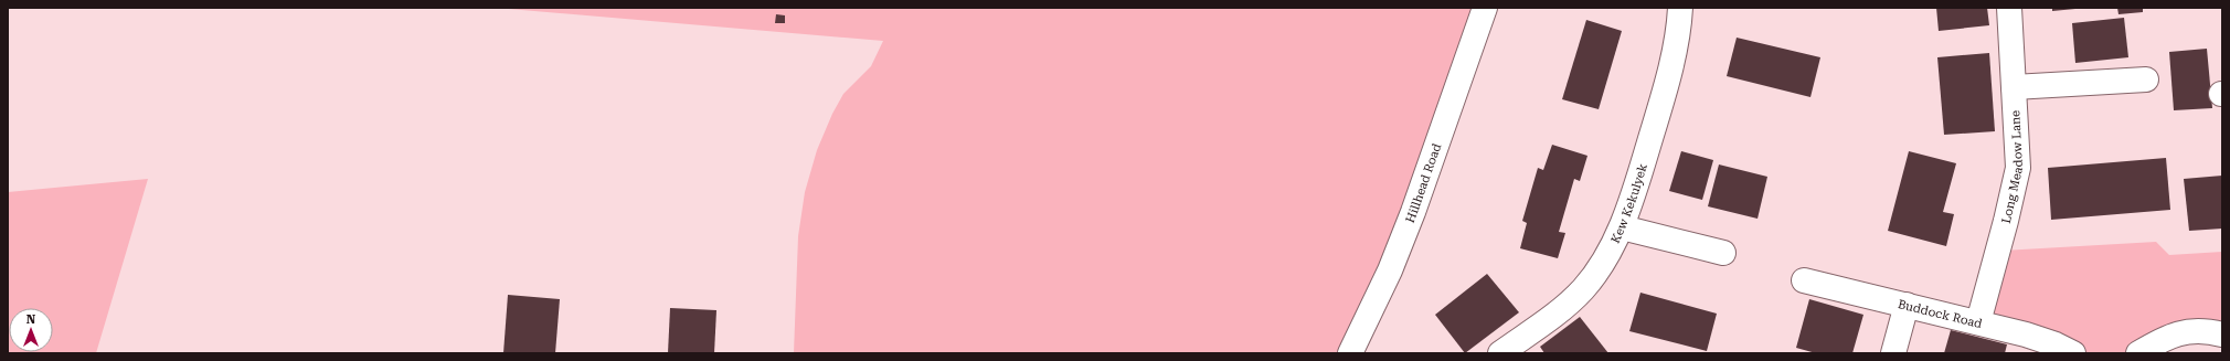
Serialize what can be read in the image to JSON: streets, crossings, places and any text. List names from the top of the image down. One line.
{"streets":{"street":["Long Meadow Lane","Hillhead Road","Kew Kekulyek","Buddock Road"]},"crossings":[["Long Meadow Lane","Buddock Road"]],"north":"top"}
